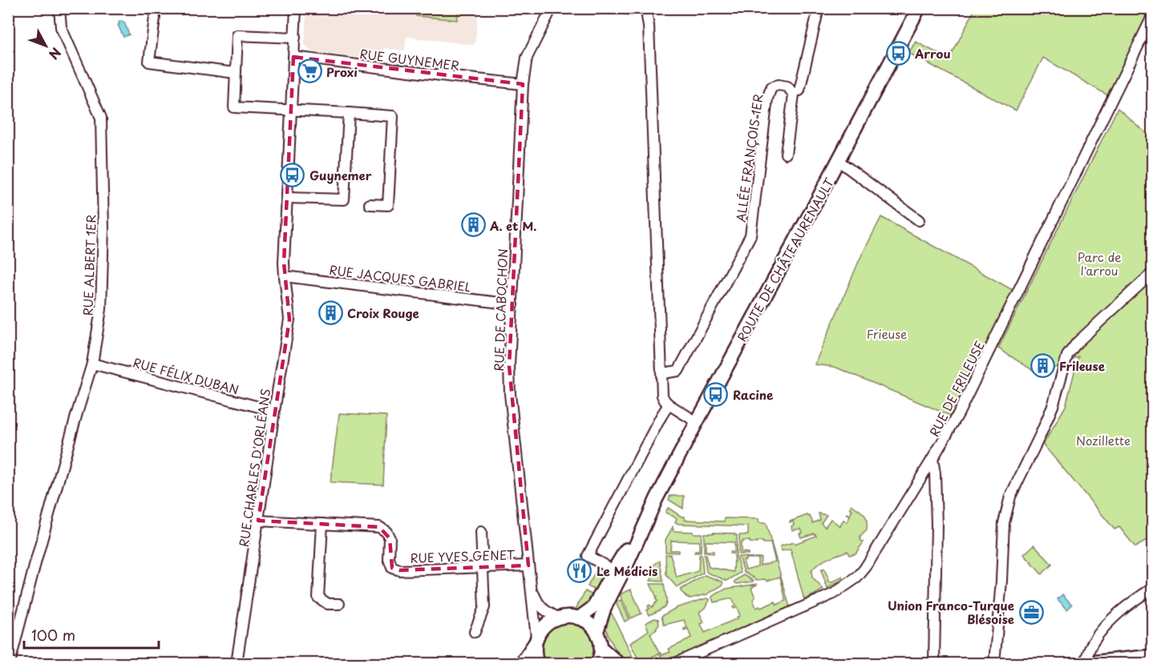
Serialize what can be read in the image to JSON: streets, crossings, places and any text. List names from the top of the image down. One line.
{"streets":{"main road":["ROUTE DE CHÂTEAURENAULT"],"street":["RUE GUYNEMER","ALLÉE FRANÇOIS 1ER","RUE ALBERT 1ER","RUE JACQUES GABRIEL","RUE DE CABOCHON","RUE FÉLIX DUBAN","RUE DE FRILEUSE","RUE CHARLES D'ORLÉANS","RUE YVES GENET"]},"crossings":[["RUE GUYNEMER","RUE DE CABOCHON"],["RUE GUYNEMER","RUE CHARLES D'ORLÉANS"],["RUE ALBERT 1ER","RUE FÉLIX DUBAN"],["RUE JACQUES GABRIEL","RUE DE CABOCHON"],["RUE JACQUES GABRIEL","RUE CHARLES D'ORLÉANS"],["RUE DE CABOCHON","RUE YVES GENET"],["RUE FÉLIX DUBAN","RUE CHARLES D'ORLÉANS"],["RUE CHARLES D'ORLÉANS","RUE YVES GENET"]],"parks":["Parc de l'arrou","Frieuse","Nozillette"],"places":{"bus stop":["Arrou","Guynemer","Racine"],"supermarket":["Proxi"],"building":["A. et M.","Croix Rouge","Frileuse"],"restaurant":["Le Médicis"],"office":["Union Franco-Turque Blésoise"]},"scale_bar":"100 m","north":"bottom right"}
